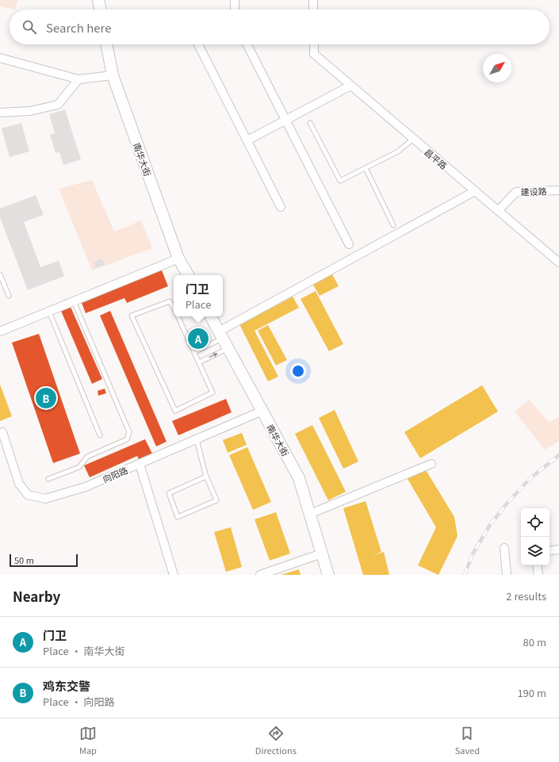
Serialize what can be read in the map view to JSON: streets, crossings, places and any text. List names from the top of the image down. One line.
{"streets":{"main road":["南华大街"],"street":["昌平路","建设路","向阳路"]},"crossings":[["昌平路","建设路"],["南华大街","向阳路"]],"scale_bar":"50 m","north":"top right","page":{"search":"Search here","popup":["门卫","Place"],"pins":["A","B"],"scale":"50 m","heading":["Nearby","2 results"],"list":[{"mark":"A","name":"门卫","note":"Place · 南华大街","value":"80 m"},{"mark":"B","name":"鸡东交警","note":"Place · 向阳路","value":"190 m"}],"nav":["Map","Directions","Saved"]}}
